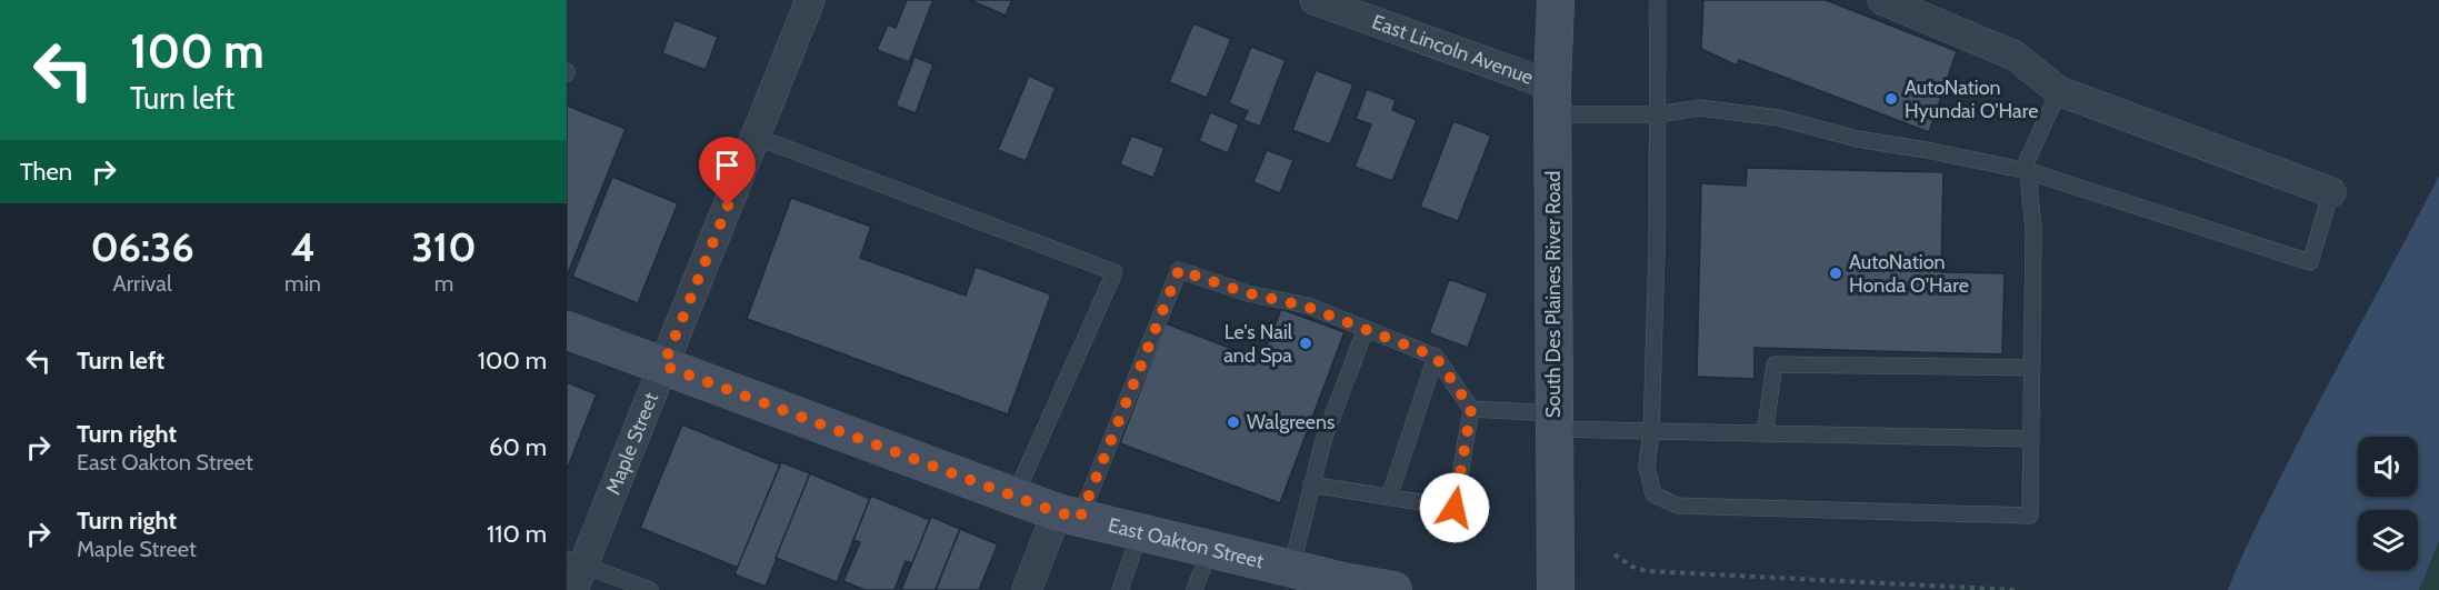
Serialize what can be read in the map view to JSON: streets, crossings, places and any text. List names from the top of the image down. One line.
{"streets":{"main road":["South Des Plaines River Road","East Oakton Street"],"street":["East Lincoln Avenue","Maple Street"]},"crossings":[["East Lincoln Avenue","South Des Plaines River Road"],["Maple Street","East Oakton Street"]],"places":["AutoNation Hyundai O'Hare","AutoNation Honda O'Hare","Le's Nail and Spa","Walgreens"],"page":{"turn":["100 m","Turn left"],"then":"Then","eta":["06:36","Arrival","4","min","310","m"],"list":[{"name":"Turn left","value":"100 m"},{"name":"Turn right","note":"East Oakton Street","value":"60 m"},{"name":"Turn right","note":"Maple Street","value":"110 m"}]}}
